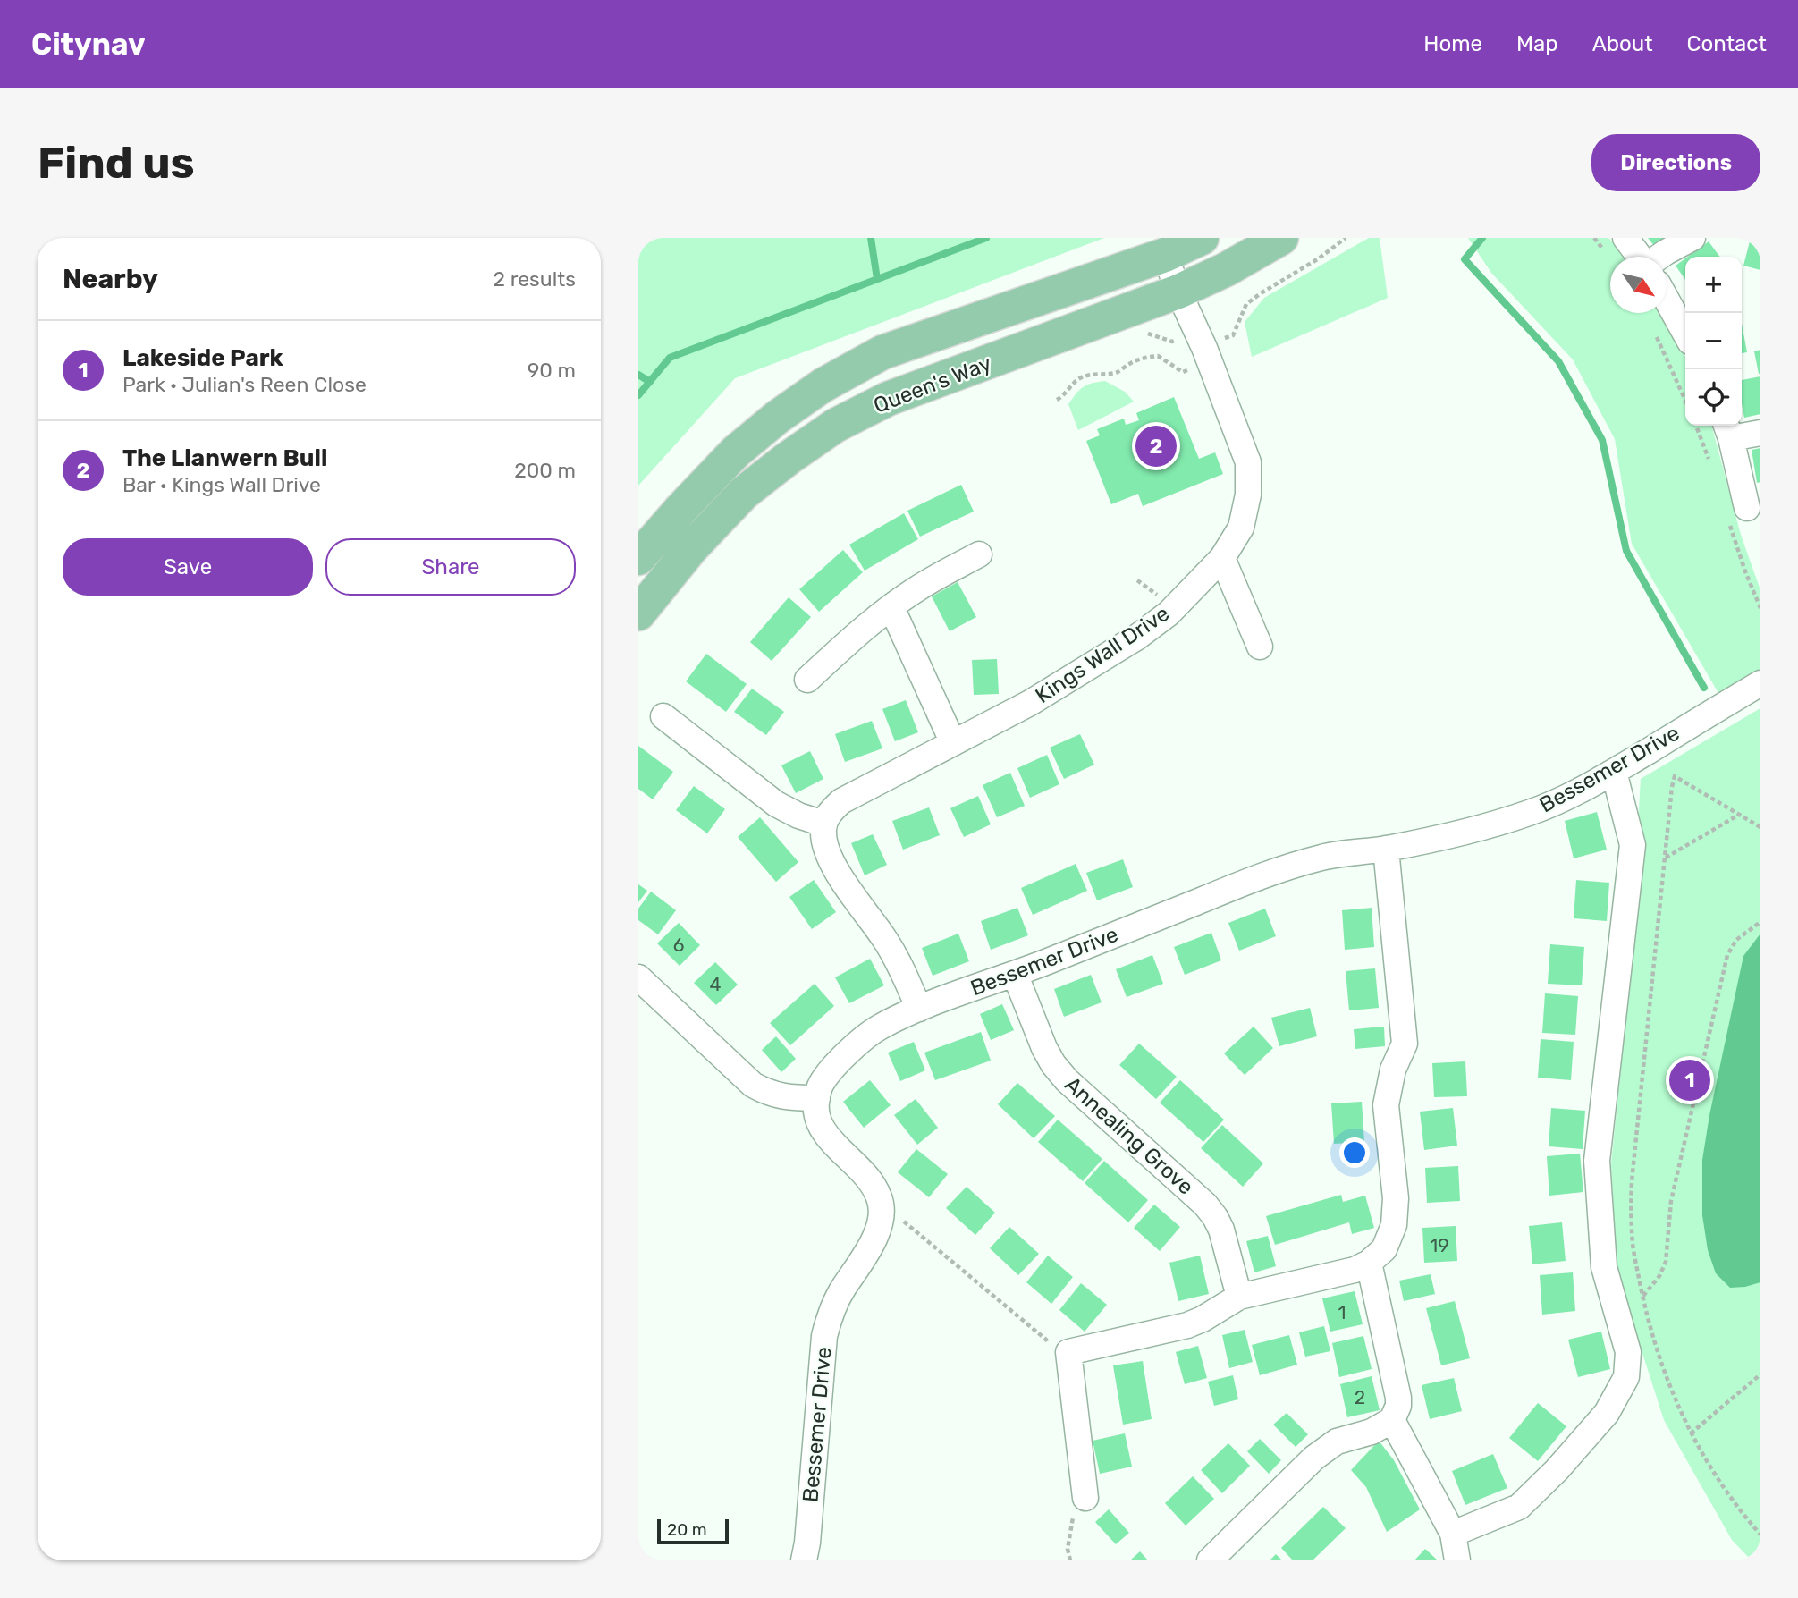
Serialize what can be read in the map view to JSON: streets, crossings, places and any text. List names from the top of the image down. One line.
{"streets":{"main road":["Queen's Way"],"street":["Kings Wall Drive","Bessemer Drive","Annealing Grove"]},"crossings":[["Queen's Way","Kings Wall Drive"],["Bessemer Drive","Annealing Grove"]],"house_numbers":["6","4","19","1","2"],"scale_bar":"20 m","north":"bottom right","page":{"header":"Citynav","nav":["Home","Map","About","Contact"],"buttons":["Directions",["Save","Share"]],"title":"Find us","heading":["Nearby","2 results"],"map_buttons":["+","−"],"list":[{"mark":"1","name":"Lakeside Park","note":"Park · Julian's Reen Close","value":"90 m"},{"mark":"2","name":"The Llanwern Bull","note":"Bar · Kings Wall Drive","value":"200 m"}],"pins":["2","1"],"scale":"20 m"}}
